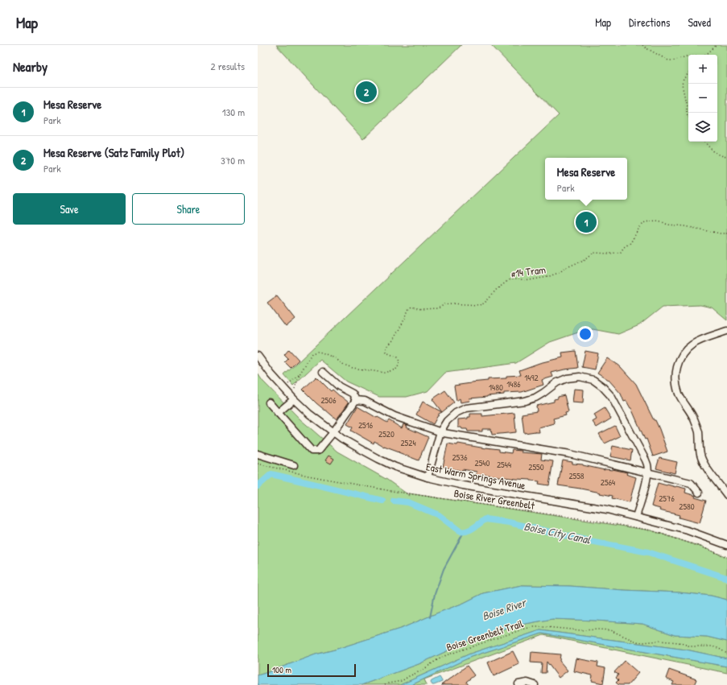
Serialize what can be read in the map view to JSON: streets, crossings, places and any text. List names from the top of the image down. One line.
{"streets":{"street":["East Warm Springs Avenue"],"path":["#14 Tram","Boise River Greenbelt","Boise Greenbelt Trail"]},"crossings":[["#14 Tram","East Warm Springs Avenue"]],"water":["Boise City Canal","Boise River"],"house_numbers":["1492","1486","1480","2506","2516","2520","2524","2536","2540","2544","2550","2558","2564","2576","2580"],"scale_bar":"100 m","page":{"header":"Map","nav":["Map","Directions","Saved"],"heading":["Nearby","2 results"],"map_buttons":["+","−"],"pins":["2","1"],"list":[{"mark":"1","name":"Mesa Reserve","note":"Park","value":"130 m"},{"mark":"2","name":"Mesa Reserve (Satz Family Plot)","note":"Park","value":"370 m"}],"popup":["Mesa Reserve","Park"],"buttons":["Save","Share"],"scale":"100 m"}}
